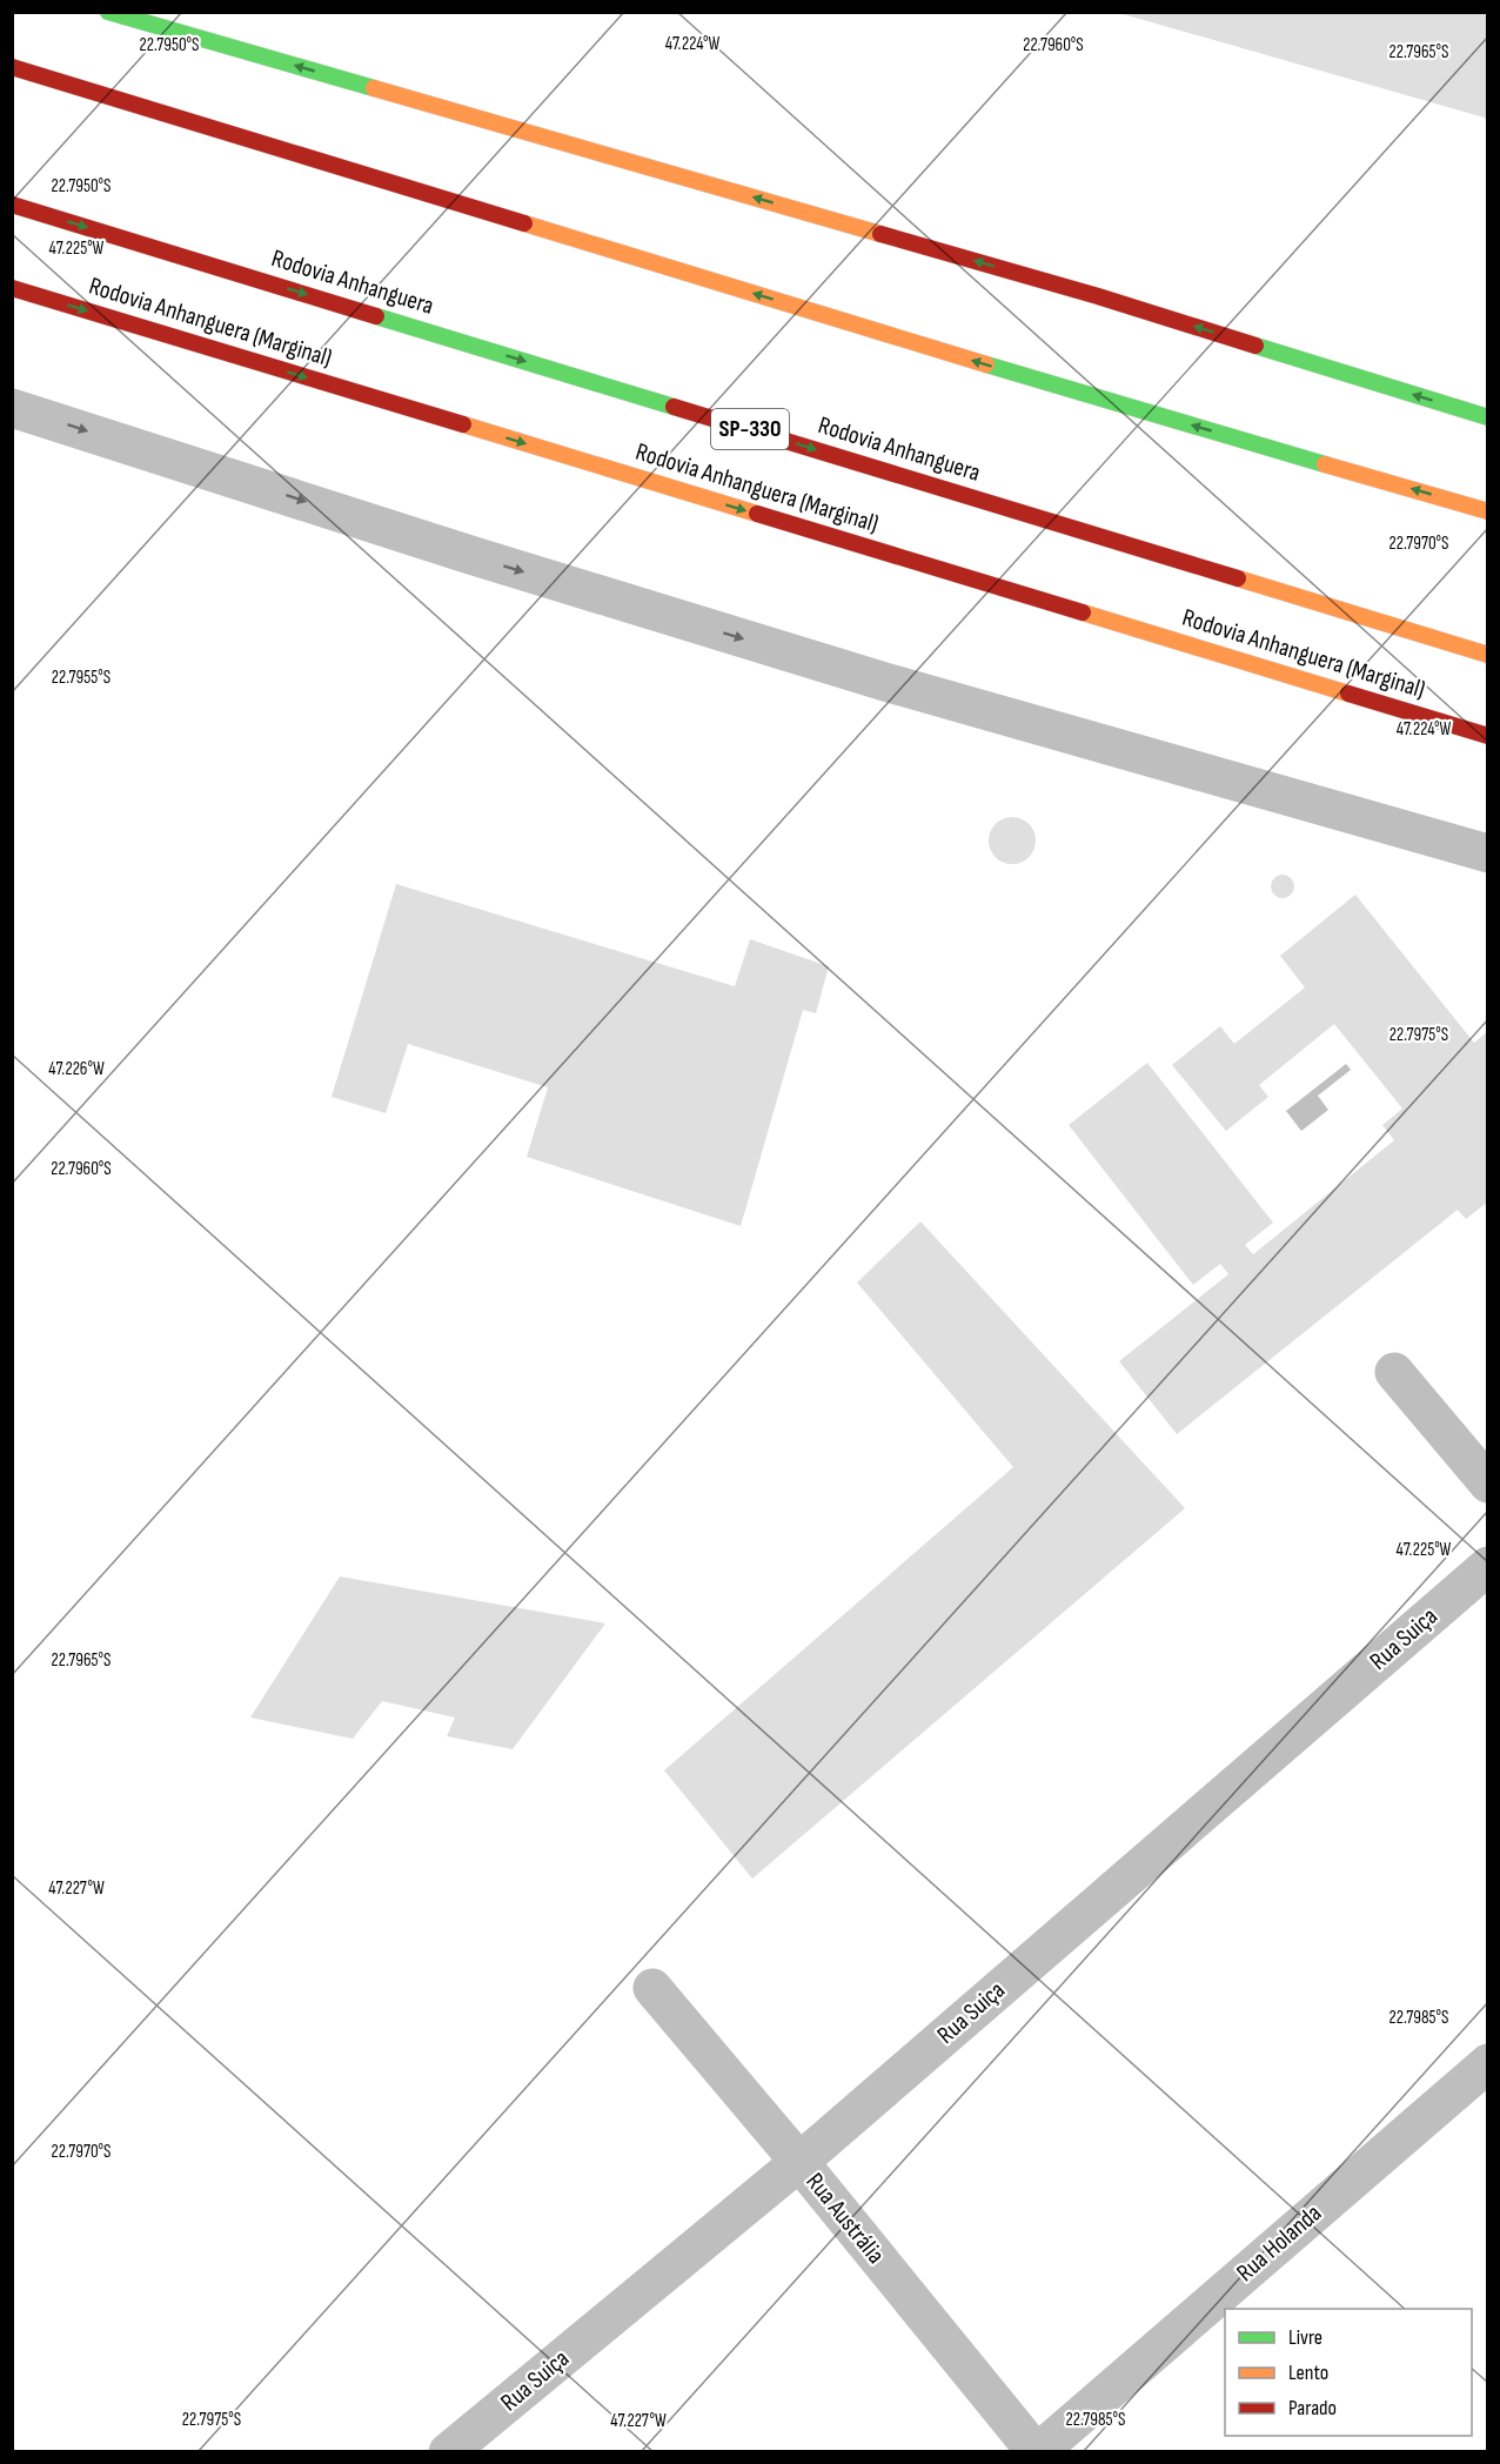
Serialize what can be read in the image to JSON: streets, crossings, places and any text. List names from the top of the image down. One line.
{"streets":{"highway":["Rodovia Anhanguera","Rodovia Anhanguera (Marginal)","SP-330"],"street":["Rua Suiça","Rua Austrália","Rua Holanda"]},"crossings":[["Rua Suiça","Rua Austrália"],["Rua Austrália","Rua Holanda"]],"one_way":["Rodovia Anhanguera (Marginal)"],"legend":["Livre","Lento","Parado"],"coordinates":["47.224°W","22.7960°S","22.7950°S","22.7965°S","47.225°W","22.7970°S","22.7955°S","22.7975°S","47.226°W","47.227°W","22.7985°S"]}
